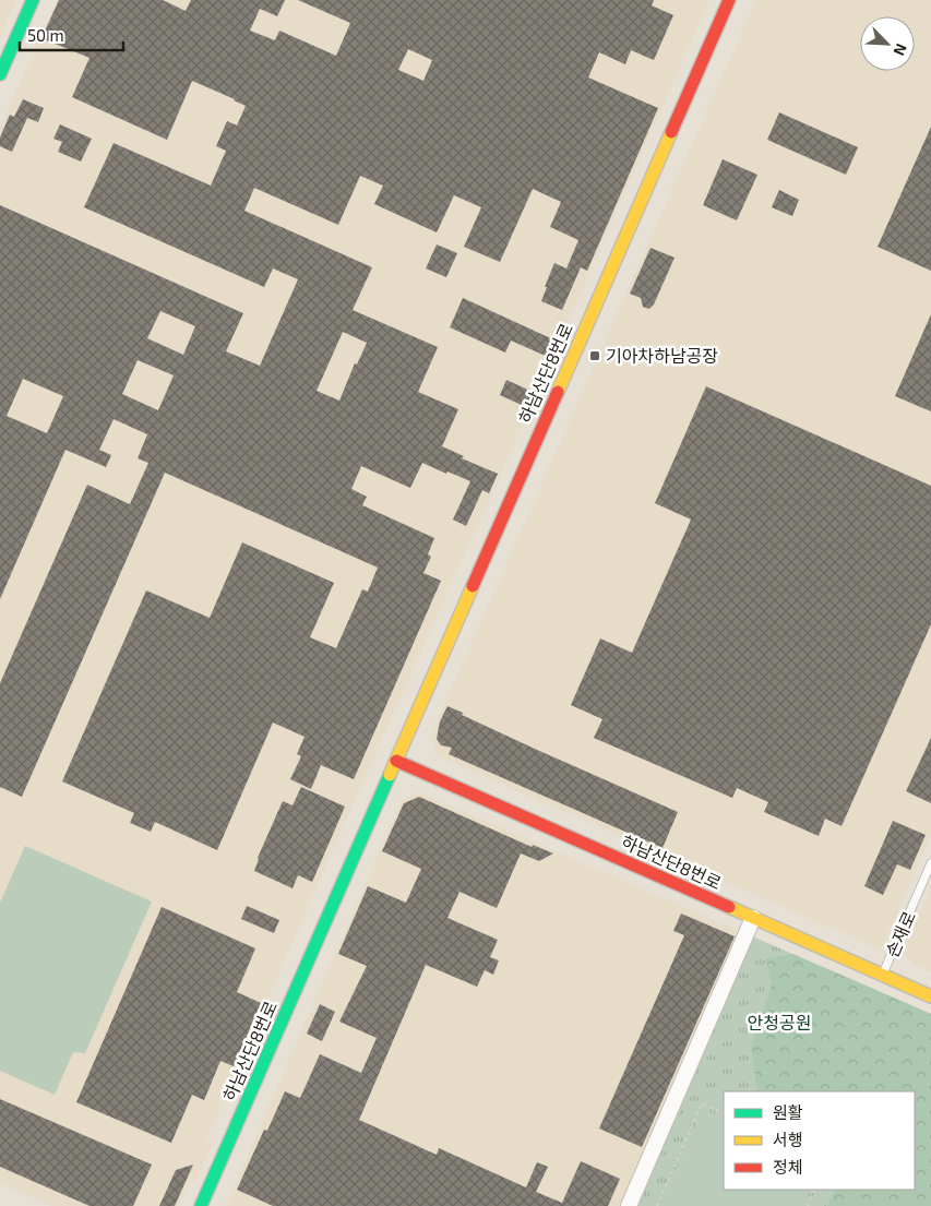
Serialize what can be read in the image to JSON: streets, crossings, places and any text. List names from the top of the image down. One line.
{"streets":{"street":["하남산단8번로"],"lane":["손재로"]},"crossings":[["하남산단8번로","손재로"]],"parks":["안청공원"],"places":{"transit":["기아차하남공장"]},"legend":["원활","서행","정체"],"scale_bar":"50 m","north":"bottom right"}
